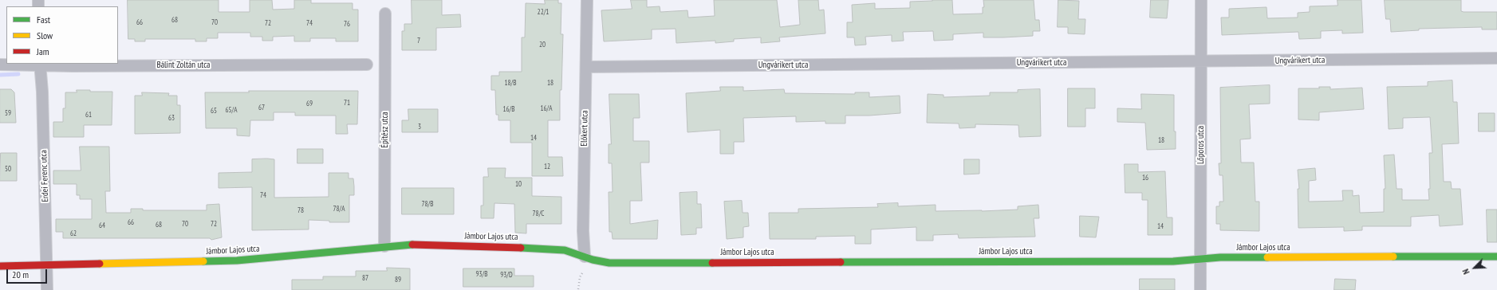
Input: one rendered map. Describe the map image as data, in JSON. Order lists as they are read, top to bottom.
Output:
{
  "streets": {
    "street": [
      "Ungvárikert utca",
      "Bálint Zoltán utca",
      "Előkert utca",
      "Építész utca",
      "Lőporos utca",
      "Erdei Ferenc utca",
      "Jámbor Lajos utca"
    ]
  },
  "crossings": [
    ["Ungvárikert utca", "Előkert utca"],
    ["Ungvárikert utca", "Lőporos utca"],
    ["Bálint Zoltán utca", "Erdei Ferenc utca"],
    ["Előkert utca", "Jámbor Lajos utca"],
    ["Építész utca", "Jámbor Lajos utca"],
    ["Lőporos utca", "Jámbor Lajos utca"],
    ["Erdei Ferenc utca", "Jámbor Lajos utca"]
  ],
  "house_numbers": [
    "22/1",
    "68",
    "66",
    "70",
    "72",
    "74",
    "76",
    "7",
    "20",
    "18/B",
    "18",
    "71",
    "69",
    "67",
    "16/A",
    "16/B",
    "65/A",
    "65",
    "59",
    "61",
    "63",
    "3",
    "14",
    "18",
    "12",
    "50",
    "16",
    "10",
    "74",
    "78/B",
    "78/A",
    "78",
    "78/C",
    "66",
    "70",
    "72",
    "68",
    "64",
    "14",
    "62",
    "93/B",
    "93/D",
    "87",
    "89"
  ],
  "legend": ["Fast", "Slow", "Jam"],
  "scale_bar": "20 m",
  "north": "bottom left"
}
